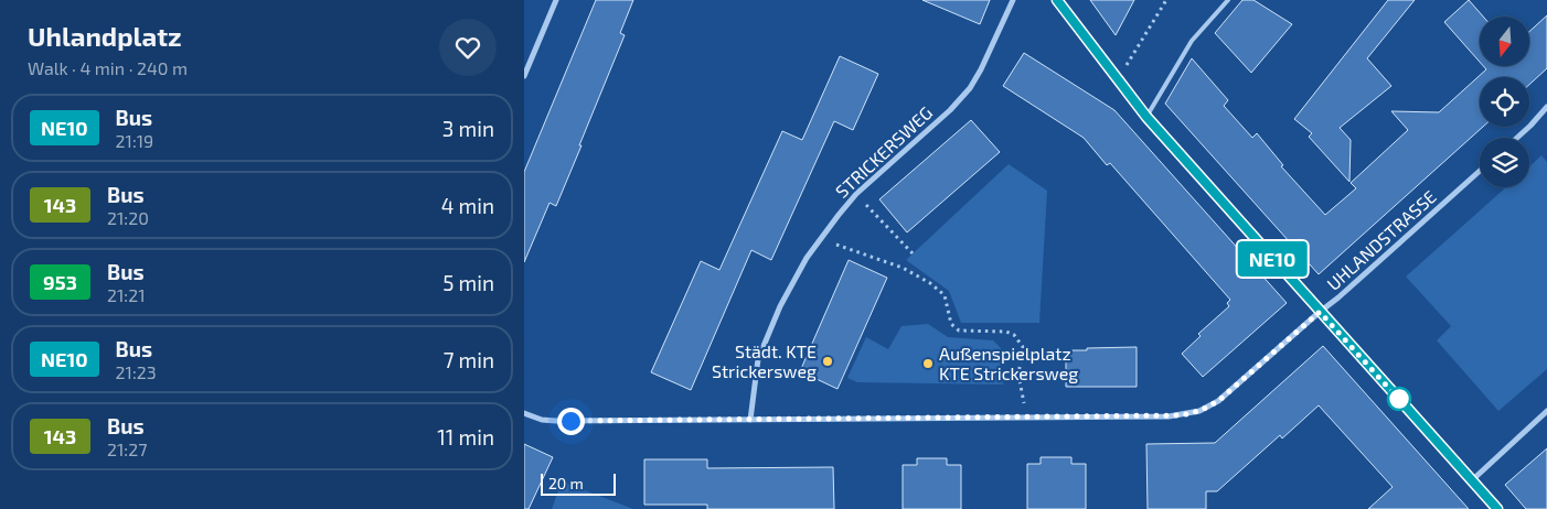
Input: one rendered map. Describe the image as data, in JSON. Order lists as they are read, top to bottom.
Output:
{
  "streets": {
    "street": ["STRICKERSWEG", "UHLANDSTRASSE"]
  },
  "crossings": [
    ["STRICKERSWEG", "UHLANDSTRASSE"]
  ],
  "places": ["Städt. KTE Strickersweg", "Außenspielplatz KTE Strickersweg"],
  "lines": ["bus line NE10"],
  "scale_bar": "20 m",
  "north": "bottom",
  "page": {
    "heading": ["Uhlandplatz", "Walk · 4 min · 240 m"],
    "on_map": "NE10",
    "list": [
      {
        "mark": "NE10",
        "name": "Bus",
        "note": "21:19",
        "value": "3 min"
      },
      {
        "mark": "143",
        "name": "Bus",
        "note": "21:20",
        "value": "4 min"
      },
      {
        "mark": "953",
        "name": "Bus",
        "note": "21:21",
        "value": "5 min"
      },
      {
        "mark": "NE10",
        "name": "Bus",
        "note": "21:23",
        "value": "7 min"
      },
      {
        "mark": "143",
        "name": "Bus",
        "note": "21:27",
        "value": "11 min"
      }
    ],
    "scale": "20 m"
  }
}
